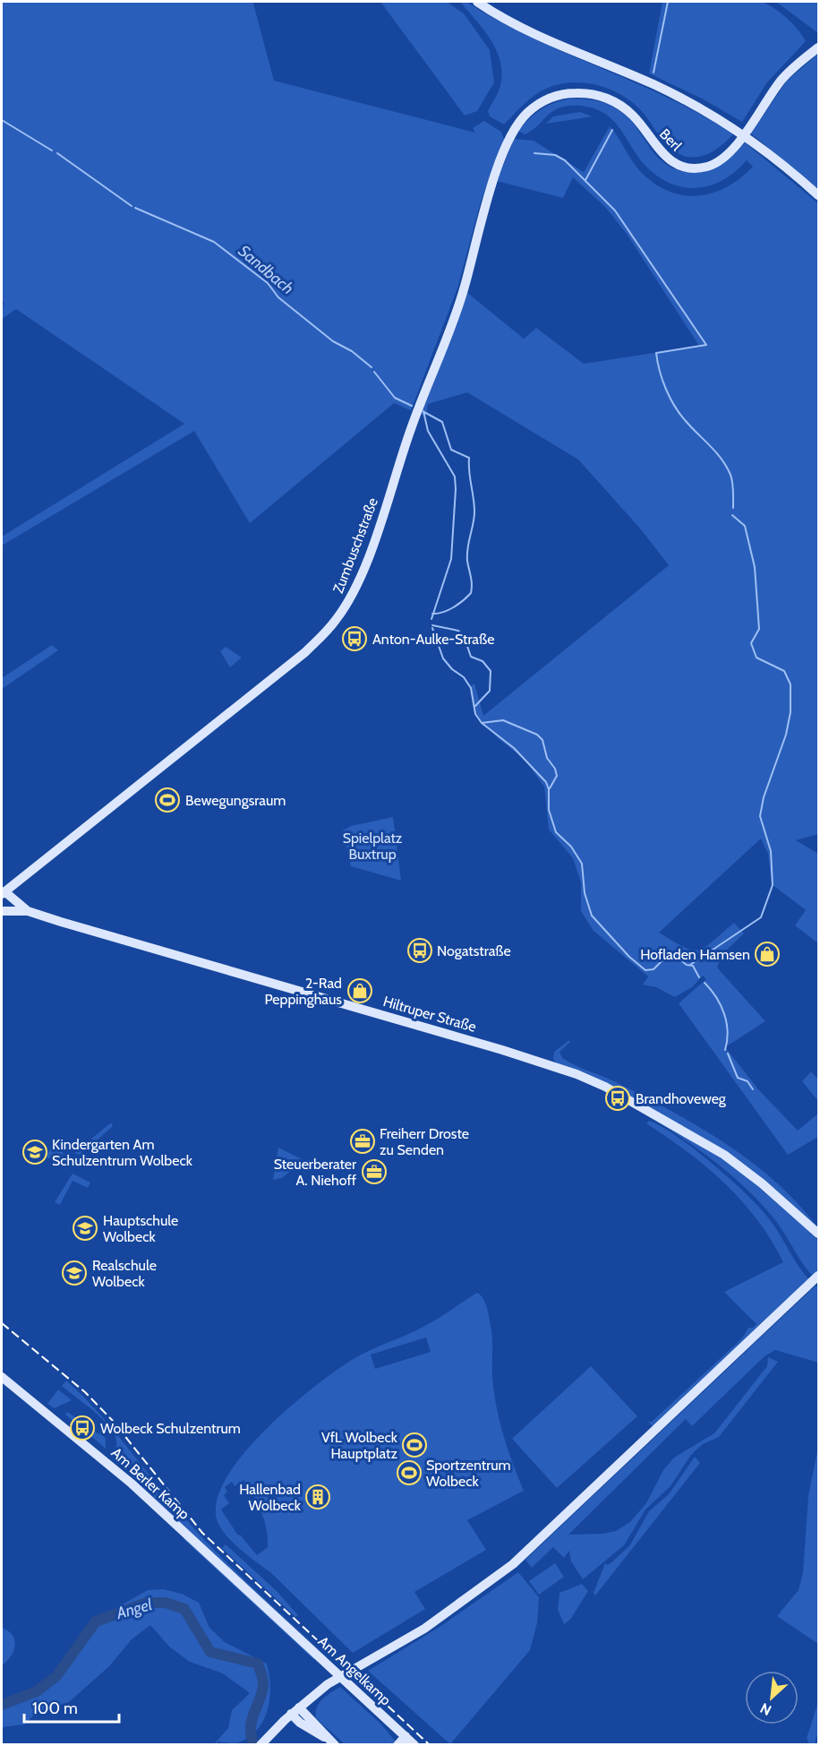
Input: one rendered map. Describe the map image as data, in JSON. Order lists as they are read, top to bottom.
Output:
{
  "streets": {
    "street": [
      "Berl",
      "Zumbuschstraße",
      "Hiltruper Straße",
      "Am Berler Kamp",
      "Am Angelkamp"
    ]
  },
  "crossings": [
    ["Berl", "Zumbuschstraße"],
    ["Zumbuschstraße", "Hiltruper Straße"],
    ["Am Berler Kamp", "Am Angelkamp"]
  ],
  "water": ["Sandbach", "Angel"],
  "parks": ["Spielplatz Buxtrup"],
  "places": {
    "bus stop": [
      "Anton-Aulke-Straße",
      "Nogatstraße",
      "Brandhoveweg",
      "Wolbeck Schulzentrum"
    ],
    "sports": ["Bewegungsraum", "VfL Wolbeck Hauptplatz", "Sportzentrum Wolbeck"],
    "shop": ["Hofladen Hamsen", "2-Rad Peppinghaus"],
    "office": ["Freiherr Droste zu Senden", "Steuerberater A. Niehoff"],
    "school or university": ["Kindergarten Am Schulzentrum Wolbeck", "Hauptschule Wolbeck", "Realschule Wolbeck"],
    "building": ["Hallenbad Wolbeck"]
  },
  "scale_bar": "100 m",
  "north": "bottom left"
}
